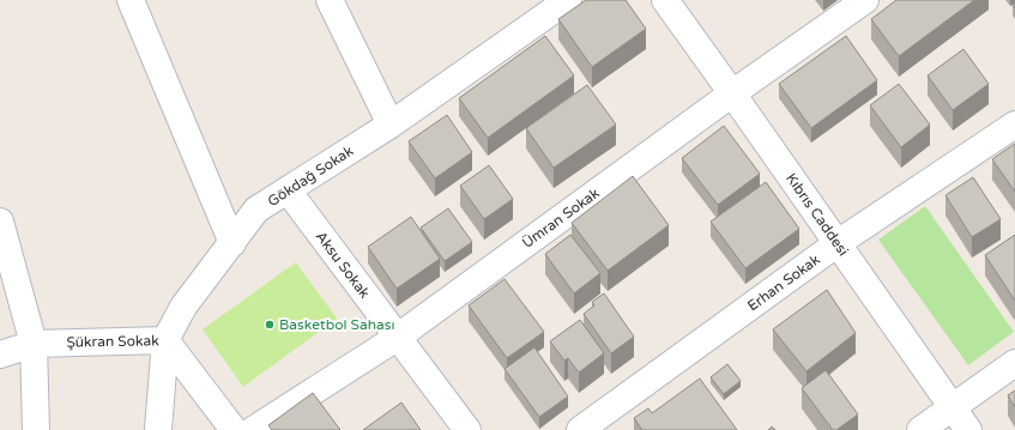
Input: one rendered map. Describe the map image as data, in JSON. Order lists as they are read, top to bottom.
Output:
{
  "streets": {
    "street": [
      "Gökdağ Sokak",
      "Kıbrıs Caddesi",
      "Ümran Sokak",
      "Aksu Sokak",
      "Erhan Sokak",
      "Şükran Sokak"
    ]
  },
  "crossings": [
    ["Gökdağ Sokak", "Aksu Sokak"],
    ["Gökdağ Sokak", "Şükran Sokak"],
    ["Kıbrıs Caddesi", "Ümran Sokak"],
    ["Kıbrıs Caddesi", "Erhan Sokak"],
    ["Ümran Sokak", "Aksu Sokak"]
  ],
  "places": ["Basketbol Sahası"]
}
